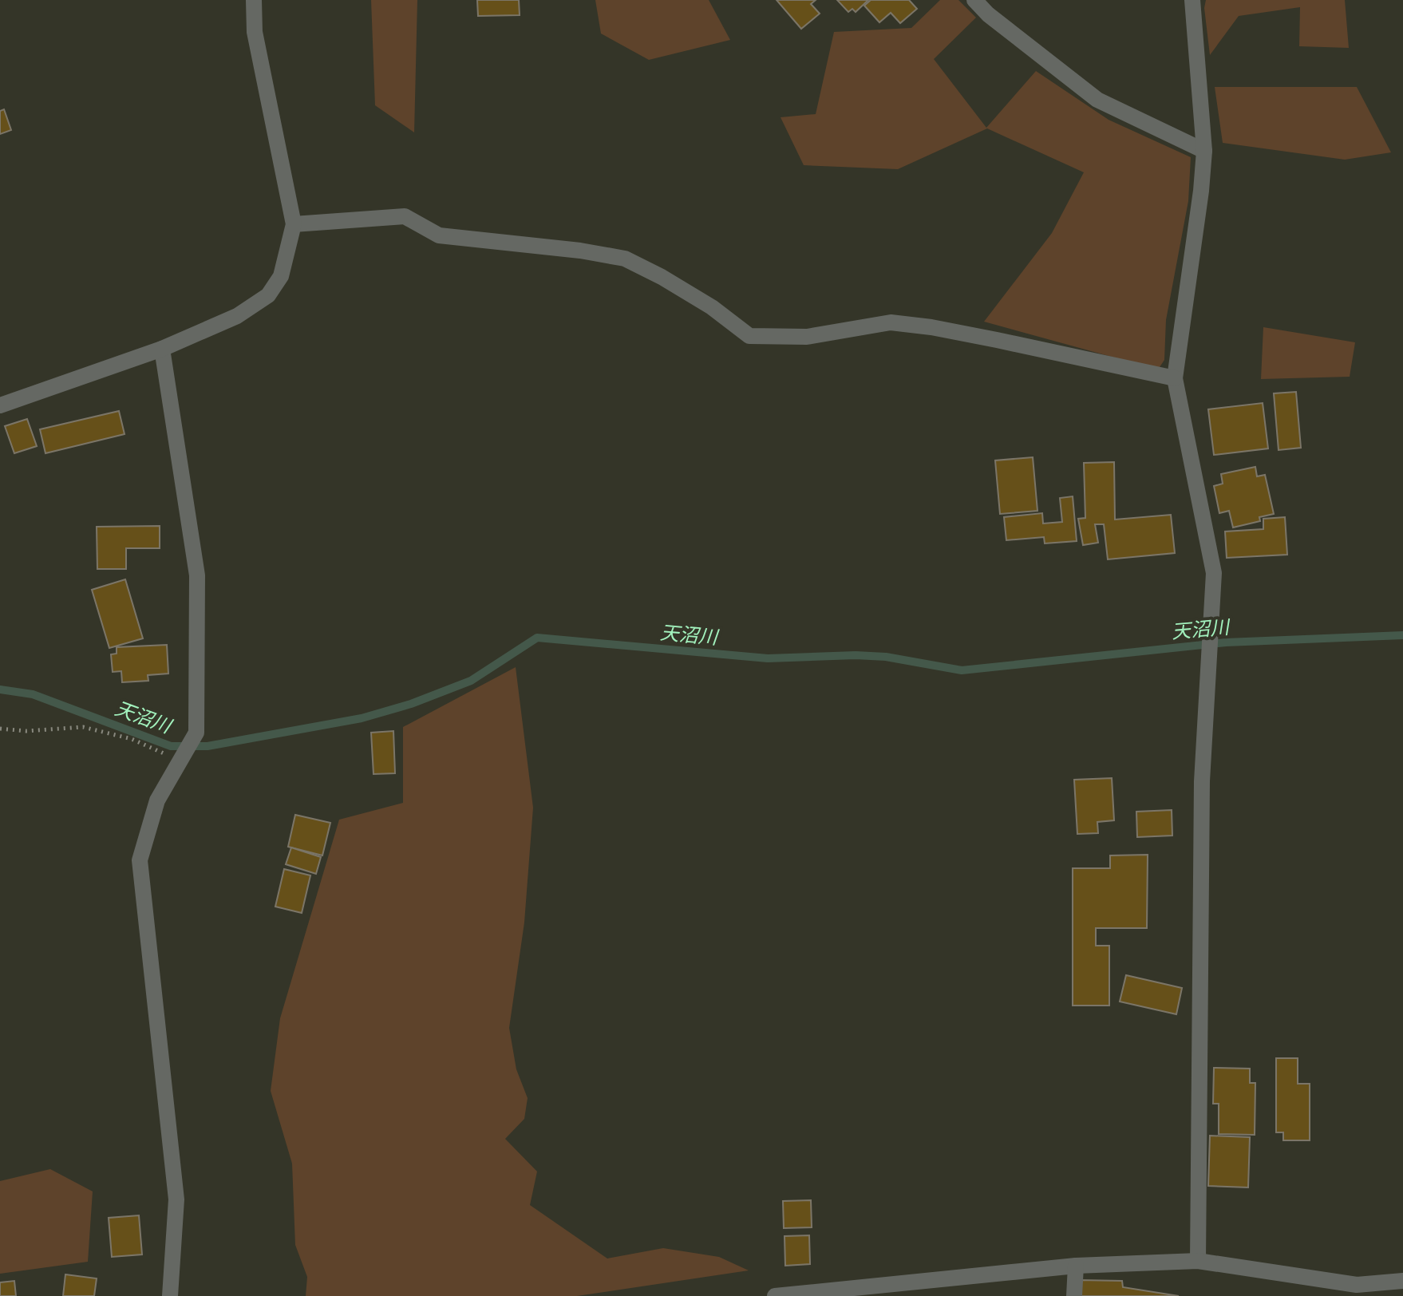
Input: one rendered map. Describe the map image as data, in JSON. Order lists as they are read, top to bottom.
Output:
{
  "water": ["天沼川"]
}
